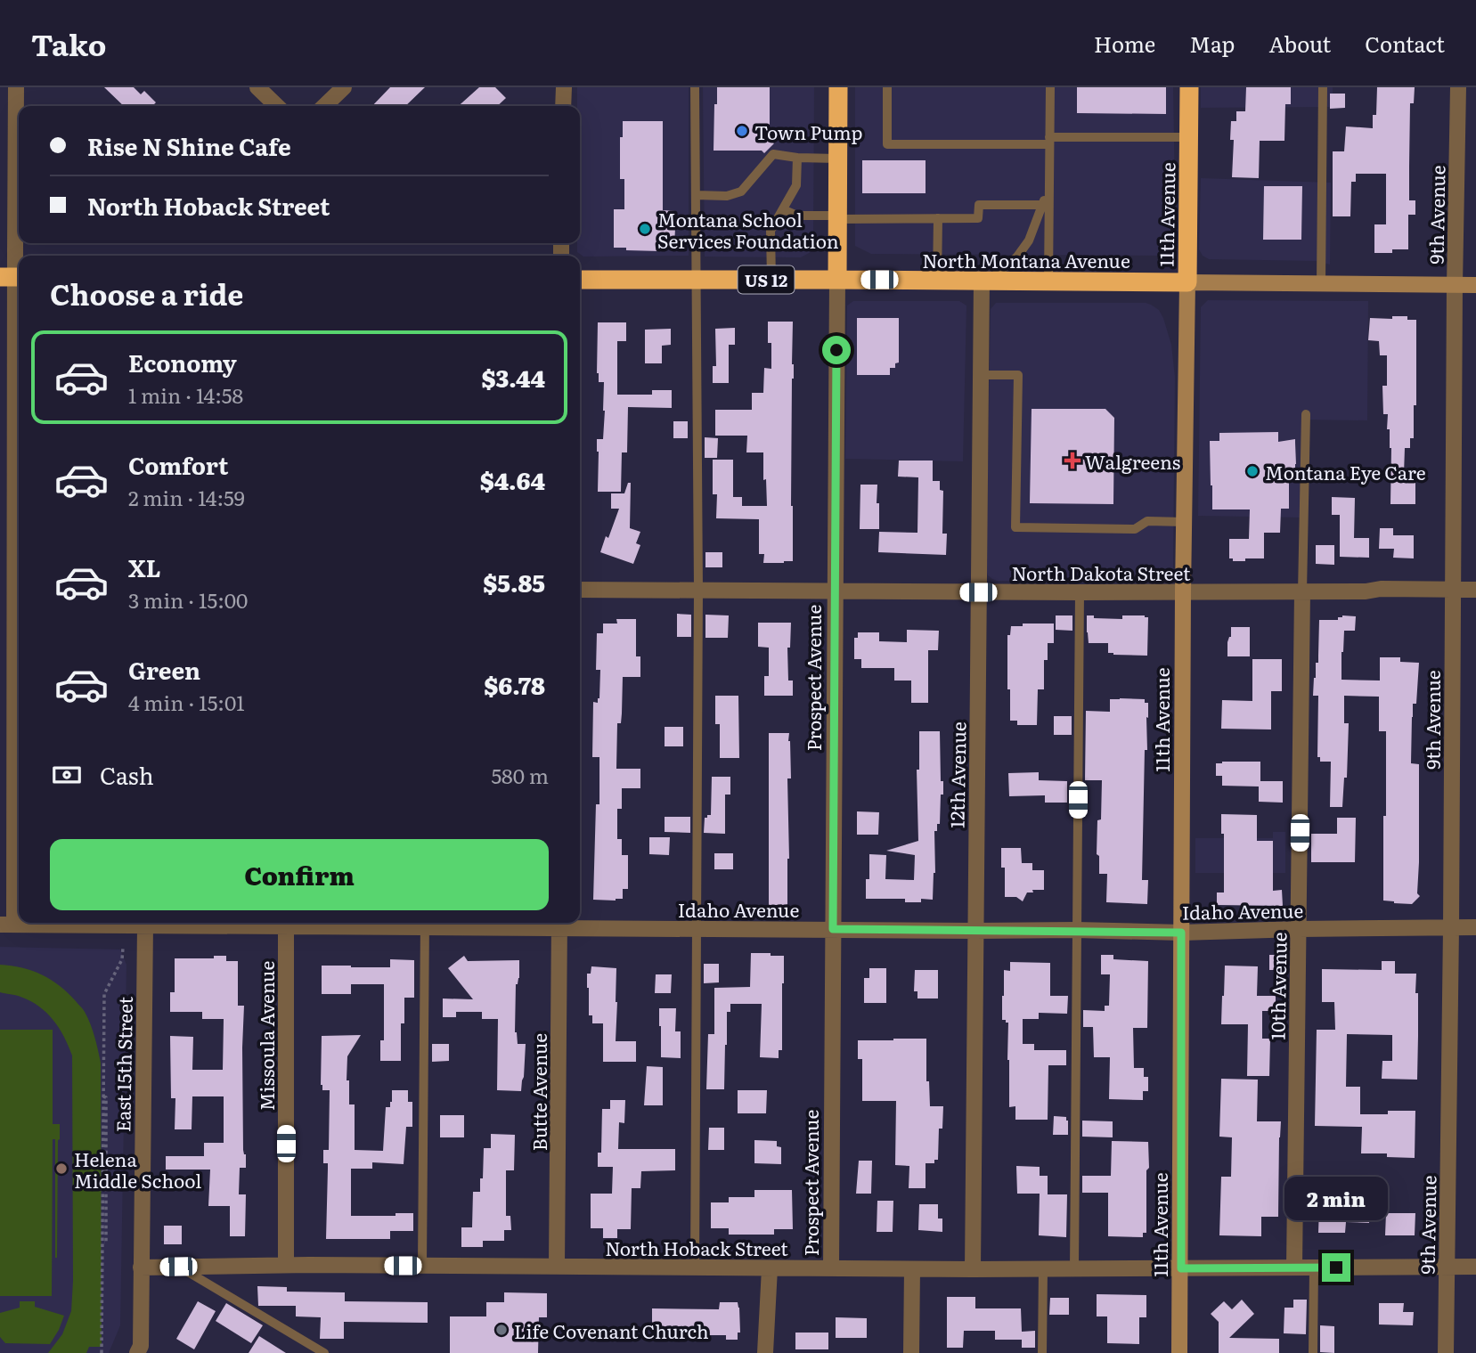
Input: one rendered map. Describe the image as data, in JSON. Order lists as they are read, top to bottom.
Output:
{
  "streets": {
    "highway": [
      "11th Avenue",
      "North Montana Avenue",
      "US 12",
      "Prospect Avenue"
    ],
    "street": [
      "9th Avenue",
      "North Dakota Street",
      "12th Avenue",
      "Idaho Avenue",
      "10th Avenue",
      "Missoula Avenue",
      "East 15th Street",
      "Butte Avenue",
      "North Hoback Street"
    ]
  },
  "crossings": [
    ["11th Avenue", "North Montana Avenue"],
    ["11th Avenue", "North Dakota Street"],
    ["11th Avenue", "Idaho Avenue"],
    ["11th Avenue", "North Hoback Street"],
    ["9th Avenue", "North Montana Avenue"],
    ["9th Avenue", "North Dakota Street"],
    ["9th Avenue", "Idaho Avenue"],
    ["9th Avenue", "North Hoback Street"],
    ["North Montana Avenue", "Prospect Avenue"],
    ["North Montana Avenue", "12th Avenue"],
    ["North Dakota Street", "Prospect Avenue"],
    ["North Dakota Street", "12th Avenue"],
    ["North Dakota Street", "10th Avenue"],
    ["Prospect Avenue", "Idaho Avenue"],
    ["Prospect Avenue", "North Hoback Street"],
    ["12th Avenue", "Idaho Avenue"],
    ["12th Avenue", "North Hoback Street"],
    ["Idaho Avenue", "10th Avenue"],
    ["Idaho Avenue", "Butte Avenue"],
    ["10th Avenue", "North Hoback Street"],
    ["Missoula Avenue", "North Hoback Street"],
    ["East 15th Street", "North Hoback Street"],
    ["Butte Avenue", "North Hoback Street"]
  ],
  "places": {
    "other": [
      "Town Pump",
      "Montana School Services Foundation",
      "Montana Eye Care",
      "Helena Middle School",
      "Life Covenant Church"
    ],
    "health": ["Walgreens"]
  },
  "page": {
    "header": "Tako",
    "nav": [
      "Home",
      "Map",
      "About",
      "Contact"
    ],
    "banner": ["Rise N Shine Cafe", "North Hoback Street"],
    "heading": "Choose a ride",
    "list": [
      {
        "name": "Economy",
        "note": "1 min · 14:58",
        "value": "$3.44"
      },
      {
        "name": "Comfort",
        "note": "2 min · 14:59",
        "value": "$4.64"
      },
      {
        "name": "XL",
        "note": "3 min · 15:00",
        "value": "$5.85"
      },
      {
        "name": "Green",
        "note": "4 min · 15:01",
        "value": "$6.78"
      }
    ],
    "pay": ["Cash", "580 m"],
    "buttons": "Confirm",
    "bubble": "2 min"
  }
}
